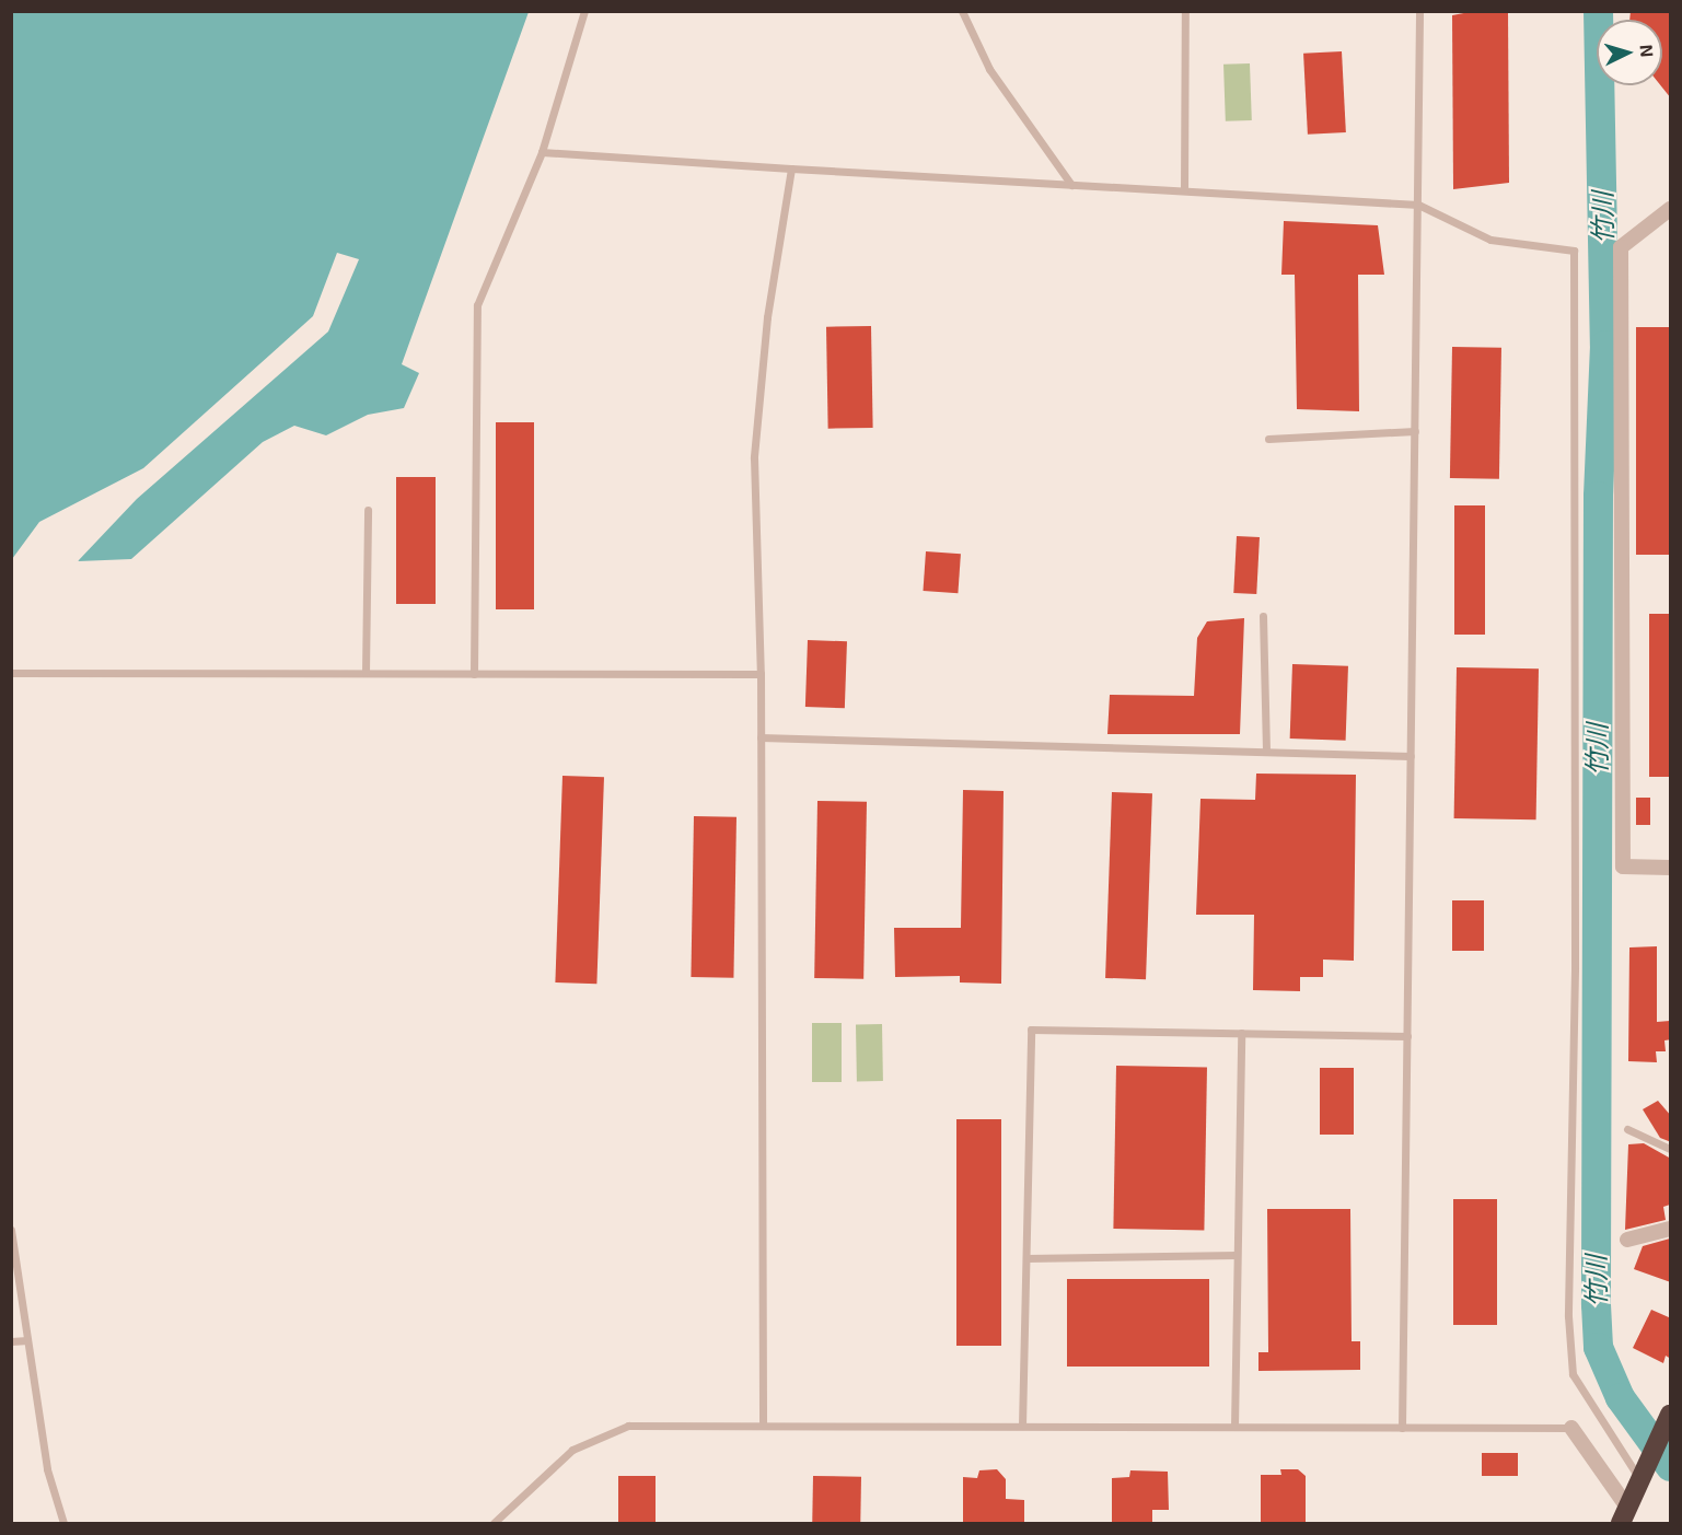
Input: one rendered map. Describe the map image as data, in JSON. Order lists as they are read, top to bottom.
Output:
{
  "water": ["竹川"],
  "north": "right"
}
